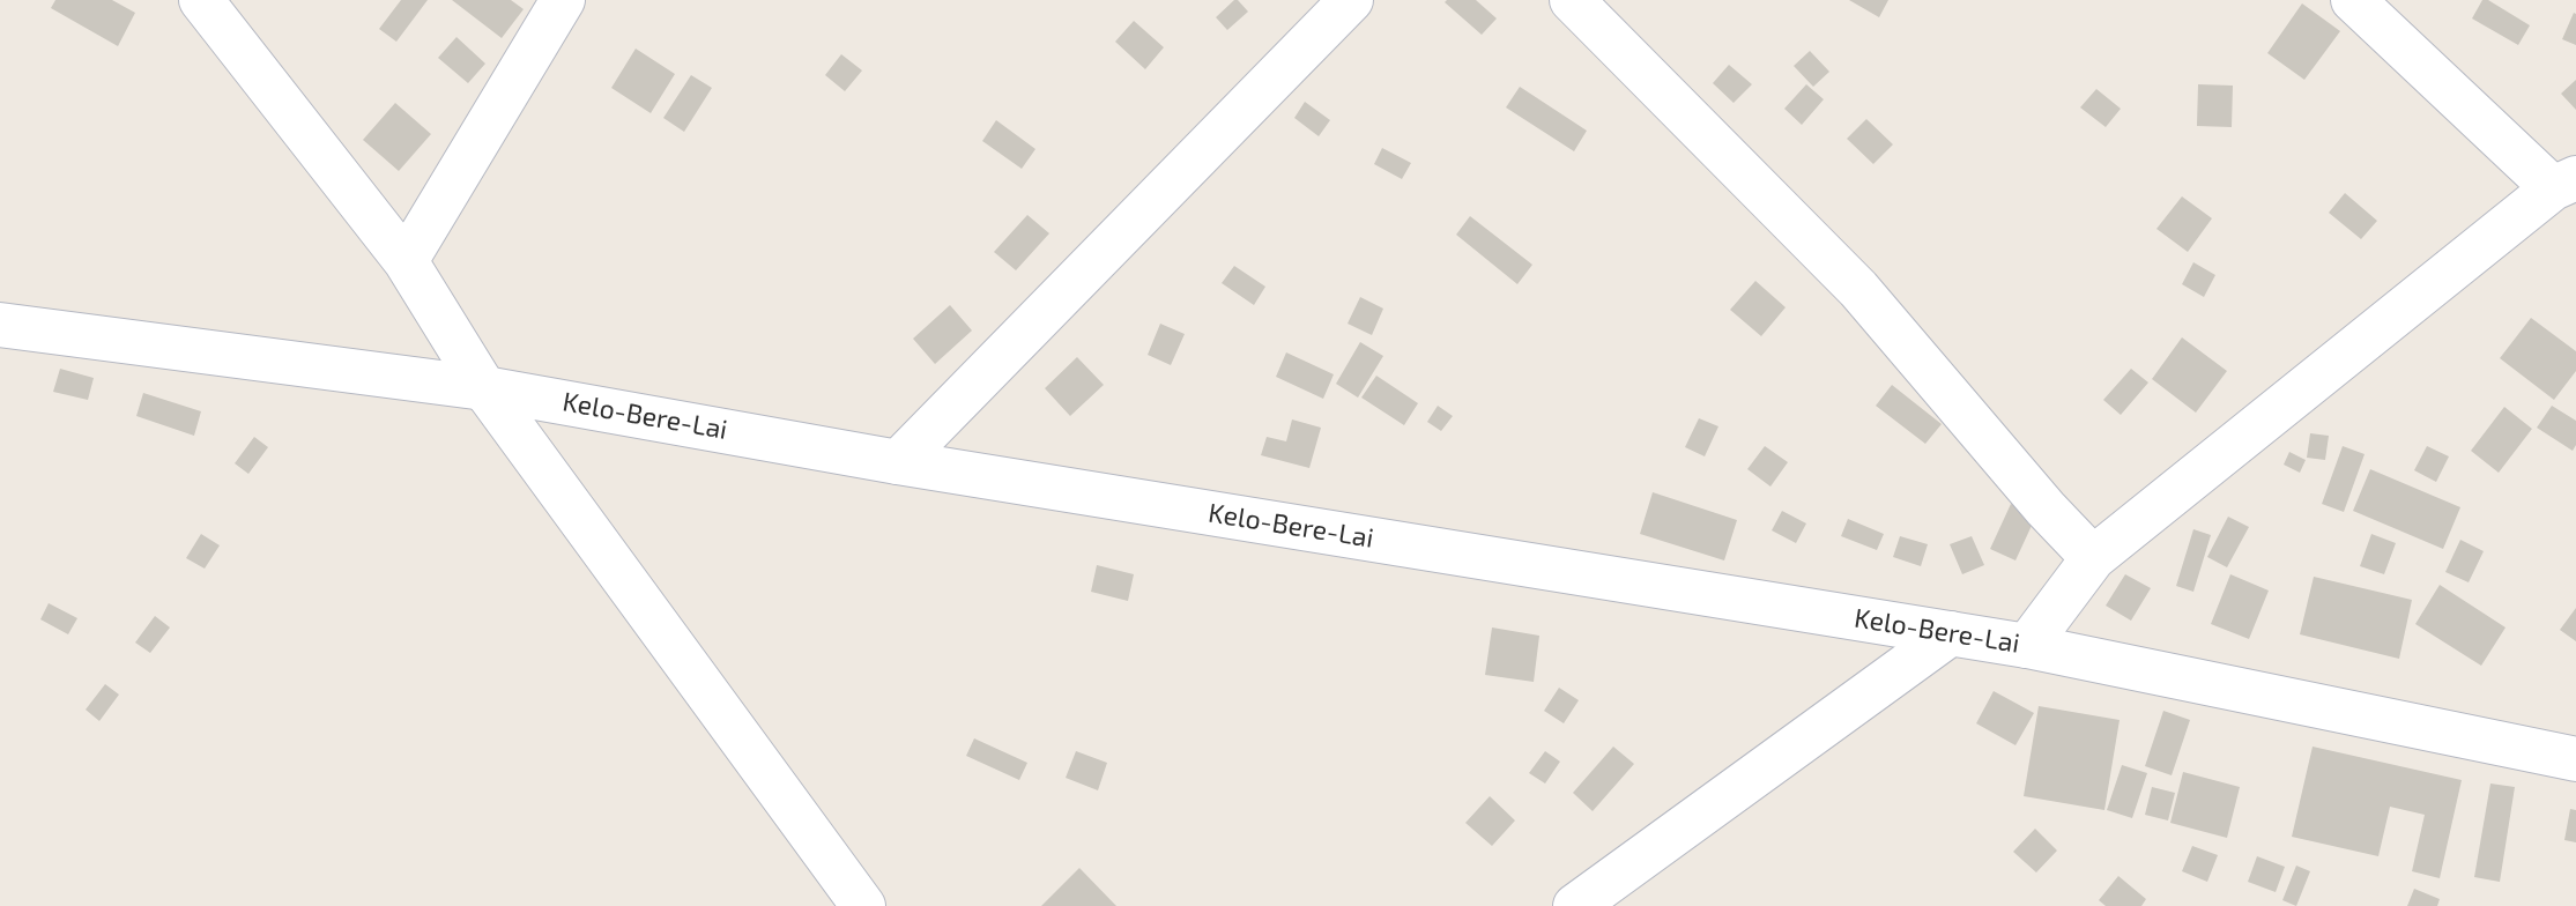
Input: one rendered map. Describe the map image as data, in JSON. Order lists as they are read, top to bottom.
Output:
{
  "streets": {
    "street": ["Kelo-Bere-Lai"]
  }
}
